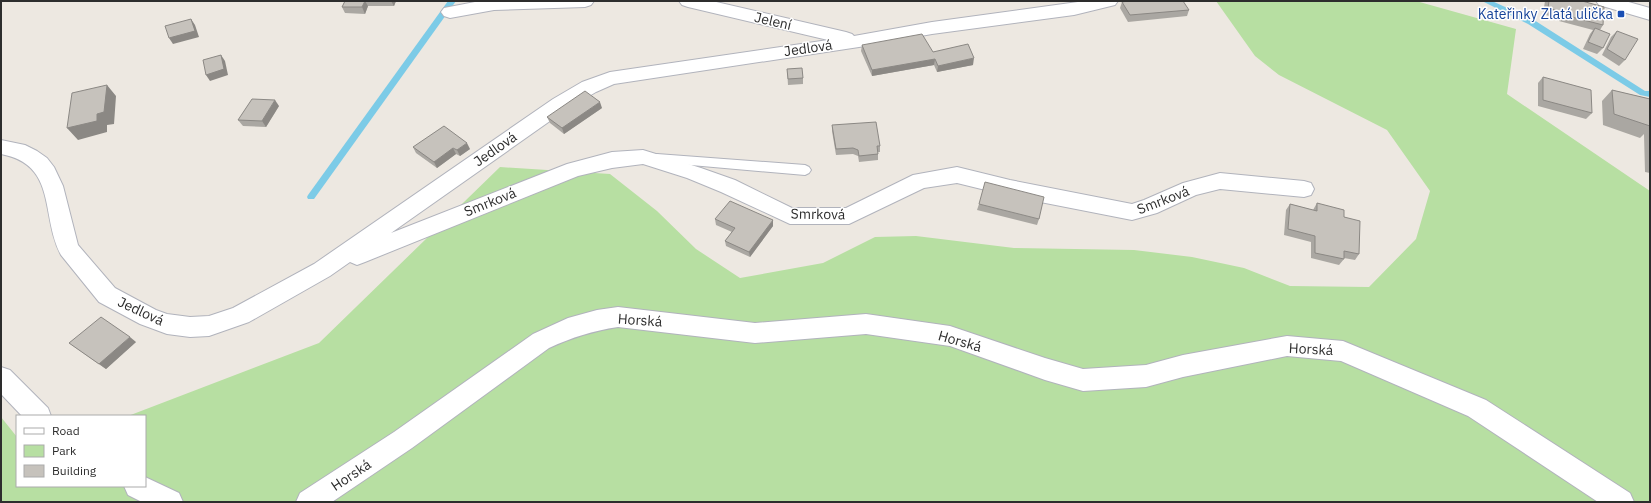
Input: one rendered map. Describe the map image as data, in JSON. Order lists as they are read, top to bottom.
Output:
{
  "streets": {
    "street": [
      "Jelení",
      "Jedlová",
      "Smrková",
      "Horská"
    ]
  },
  "crossings": [
    ["Jelení", "Jedlová"],
    ["Jedlová", "Smrková"]
  ],
  "places": {
    "transit": ["Kateřinky Zlatá ulička"]
  },
  "legend": ["Road", "Park", "Building"]
}
